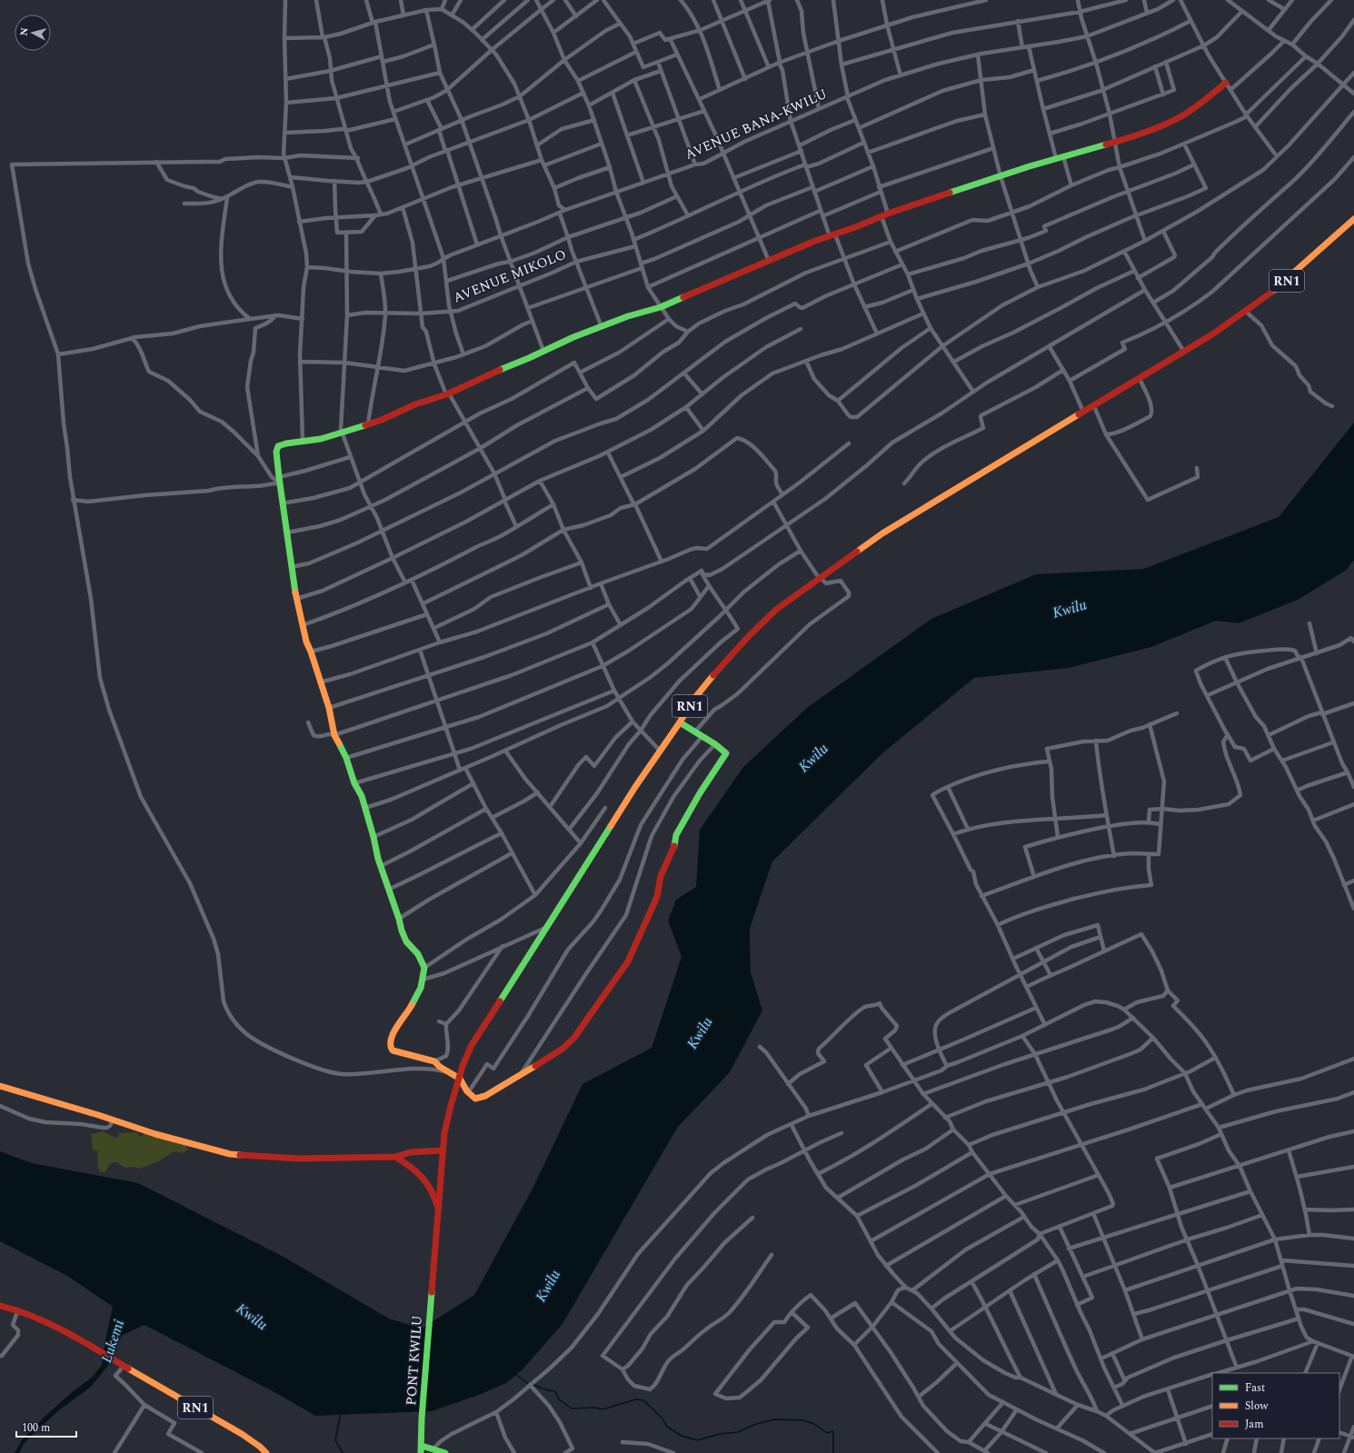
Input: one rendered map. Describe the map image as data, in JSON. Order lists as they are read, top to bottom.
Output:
{
  "streets": {
    "main road": ["RN1", "PONT KWILU"],
    "street": ["AVENUE BANA-KWILU", "AVENUE MIKOLO"]
  },
  "crossings": [
    ["RN1", "PONT KWILU"]
  ],
  "water": ["Kwilu", "Lukemi"],
  "legend": ["Fast", "Slow", "Jam"],
  "scale_bar": "100 m",
  "north": "left"
}
